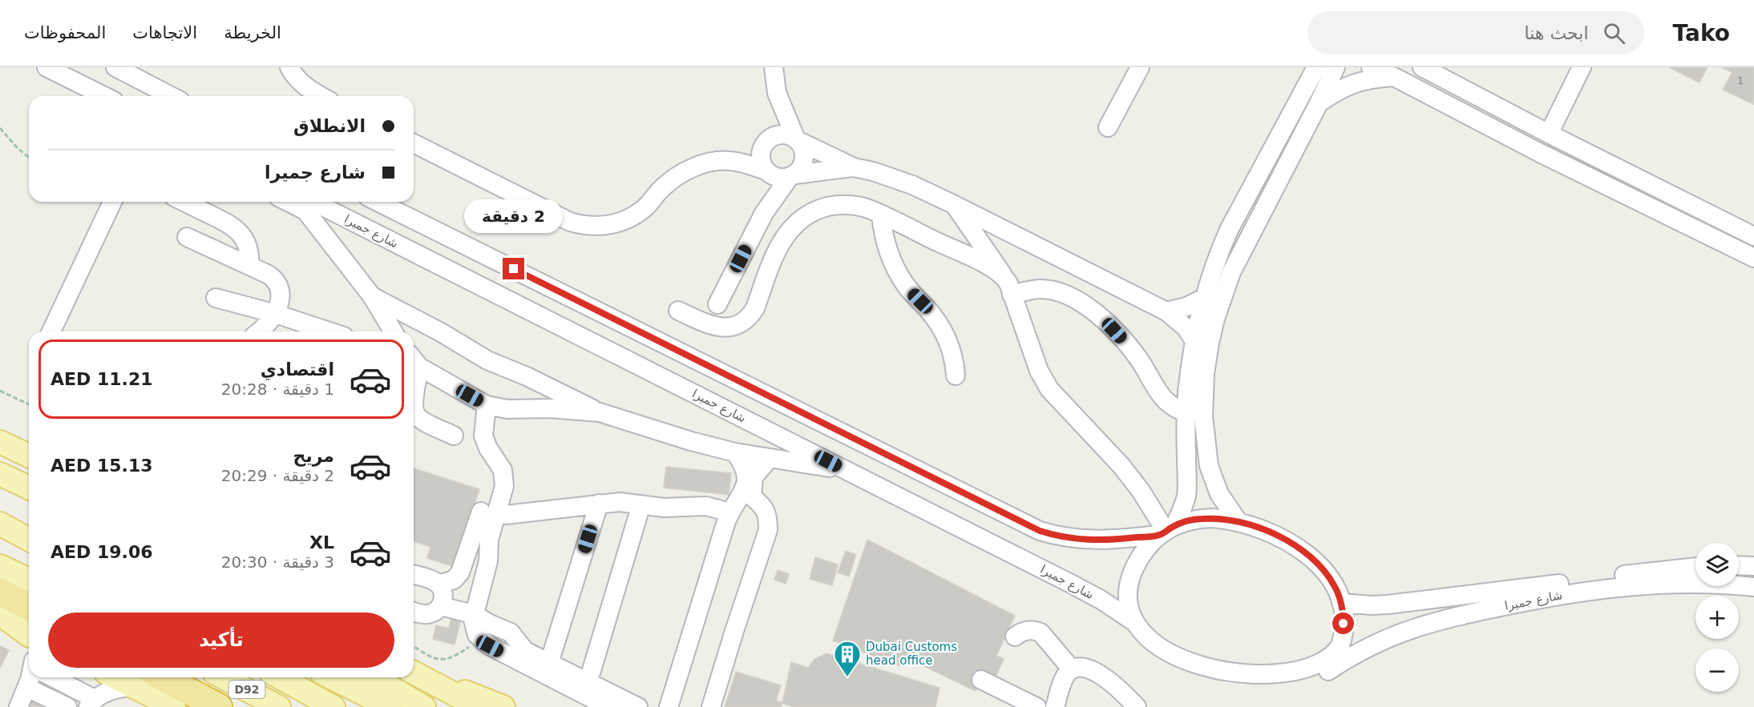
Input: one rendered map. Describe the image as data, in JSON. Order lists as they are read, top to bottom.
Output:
{
  "streets": {
    "main road": ["D92"],
    "street": ["شارع جميرا"]
  },
  "places": {
    "building": ["Dubai Customs head office"]
  },
  "house_numbers": ["1"],
  "page": {
    "header": "Tako",
    "search": "ابحث هنا",
    "nav": ["الخريطة", "الاتجاهات", "المحفوظات"],
    "banner": ["الانطلاق", "شارع جميرا"],
    "bubble": "2 دقيقة",
    "list": [
      {
        "name": "اقتصادي",
        "note": "1 دقيقة · 20:28",
        "value": "AED 11.21"
      },
      {
        "name": "مريح",
        "note": "2 دقيقة · 20:29",
        "value": "AED 15.13"
      },
      {
        "name": "XL",
        "note": "3 دقيقة · 20:30",
        "value": "AED 19.06"
      }
    ],
    "map_buttons": ["+", "−"],
    "buttons": "تأكيد"
  }
}
